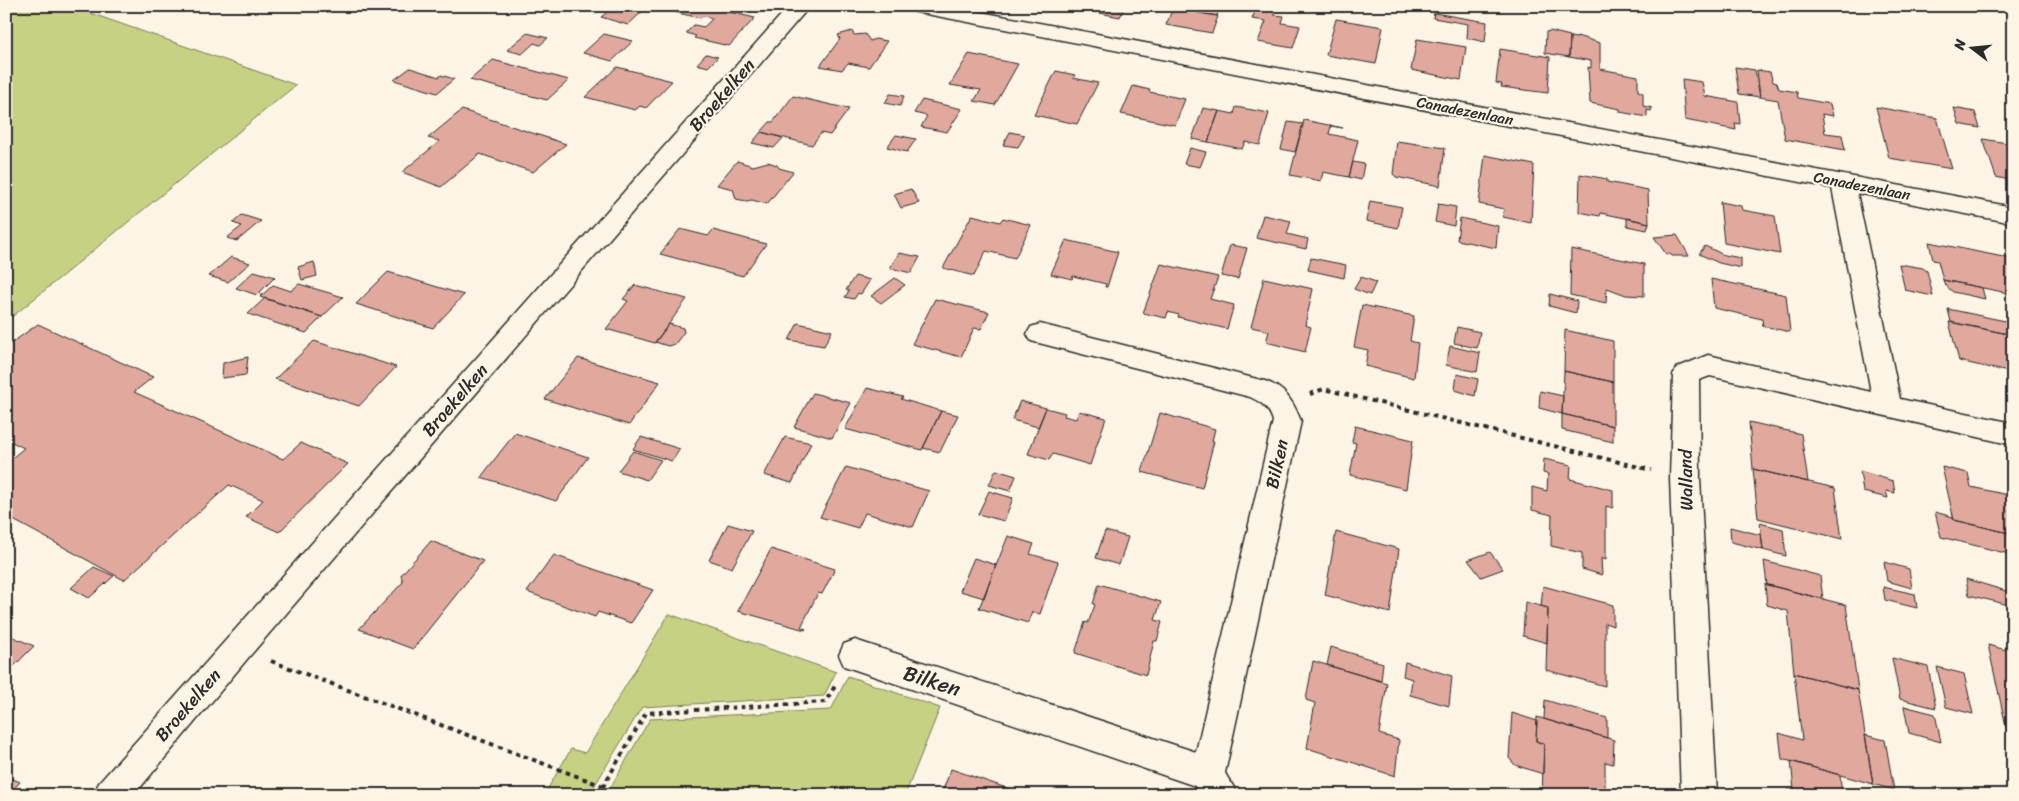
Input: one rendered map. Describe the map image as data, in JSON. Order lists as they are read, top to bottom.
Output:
{
  "streets": {
    "street": [
      "Broekelken",
      "Canadezenlaan",
      "Bilken",
      "Walland"
    ]
  },
  "north": "left"
}
